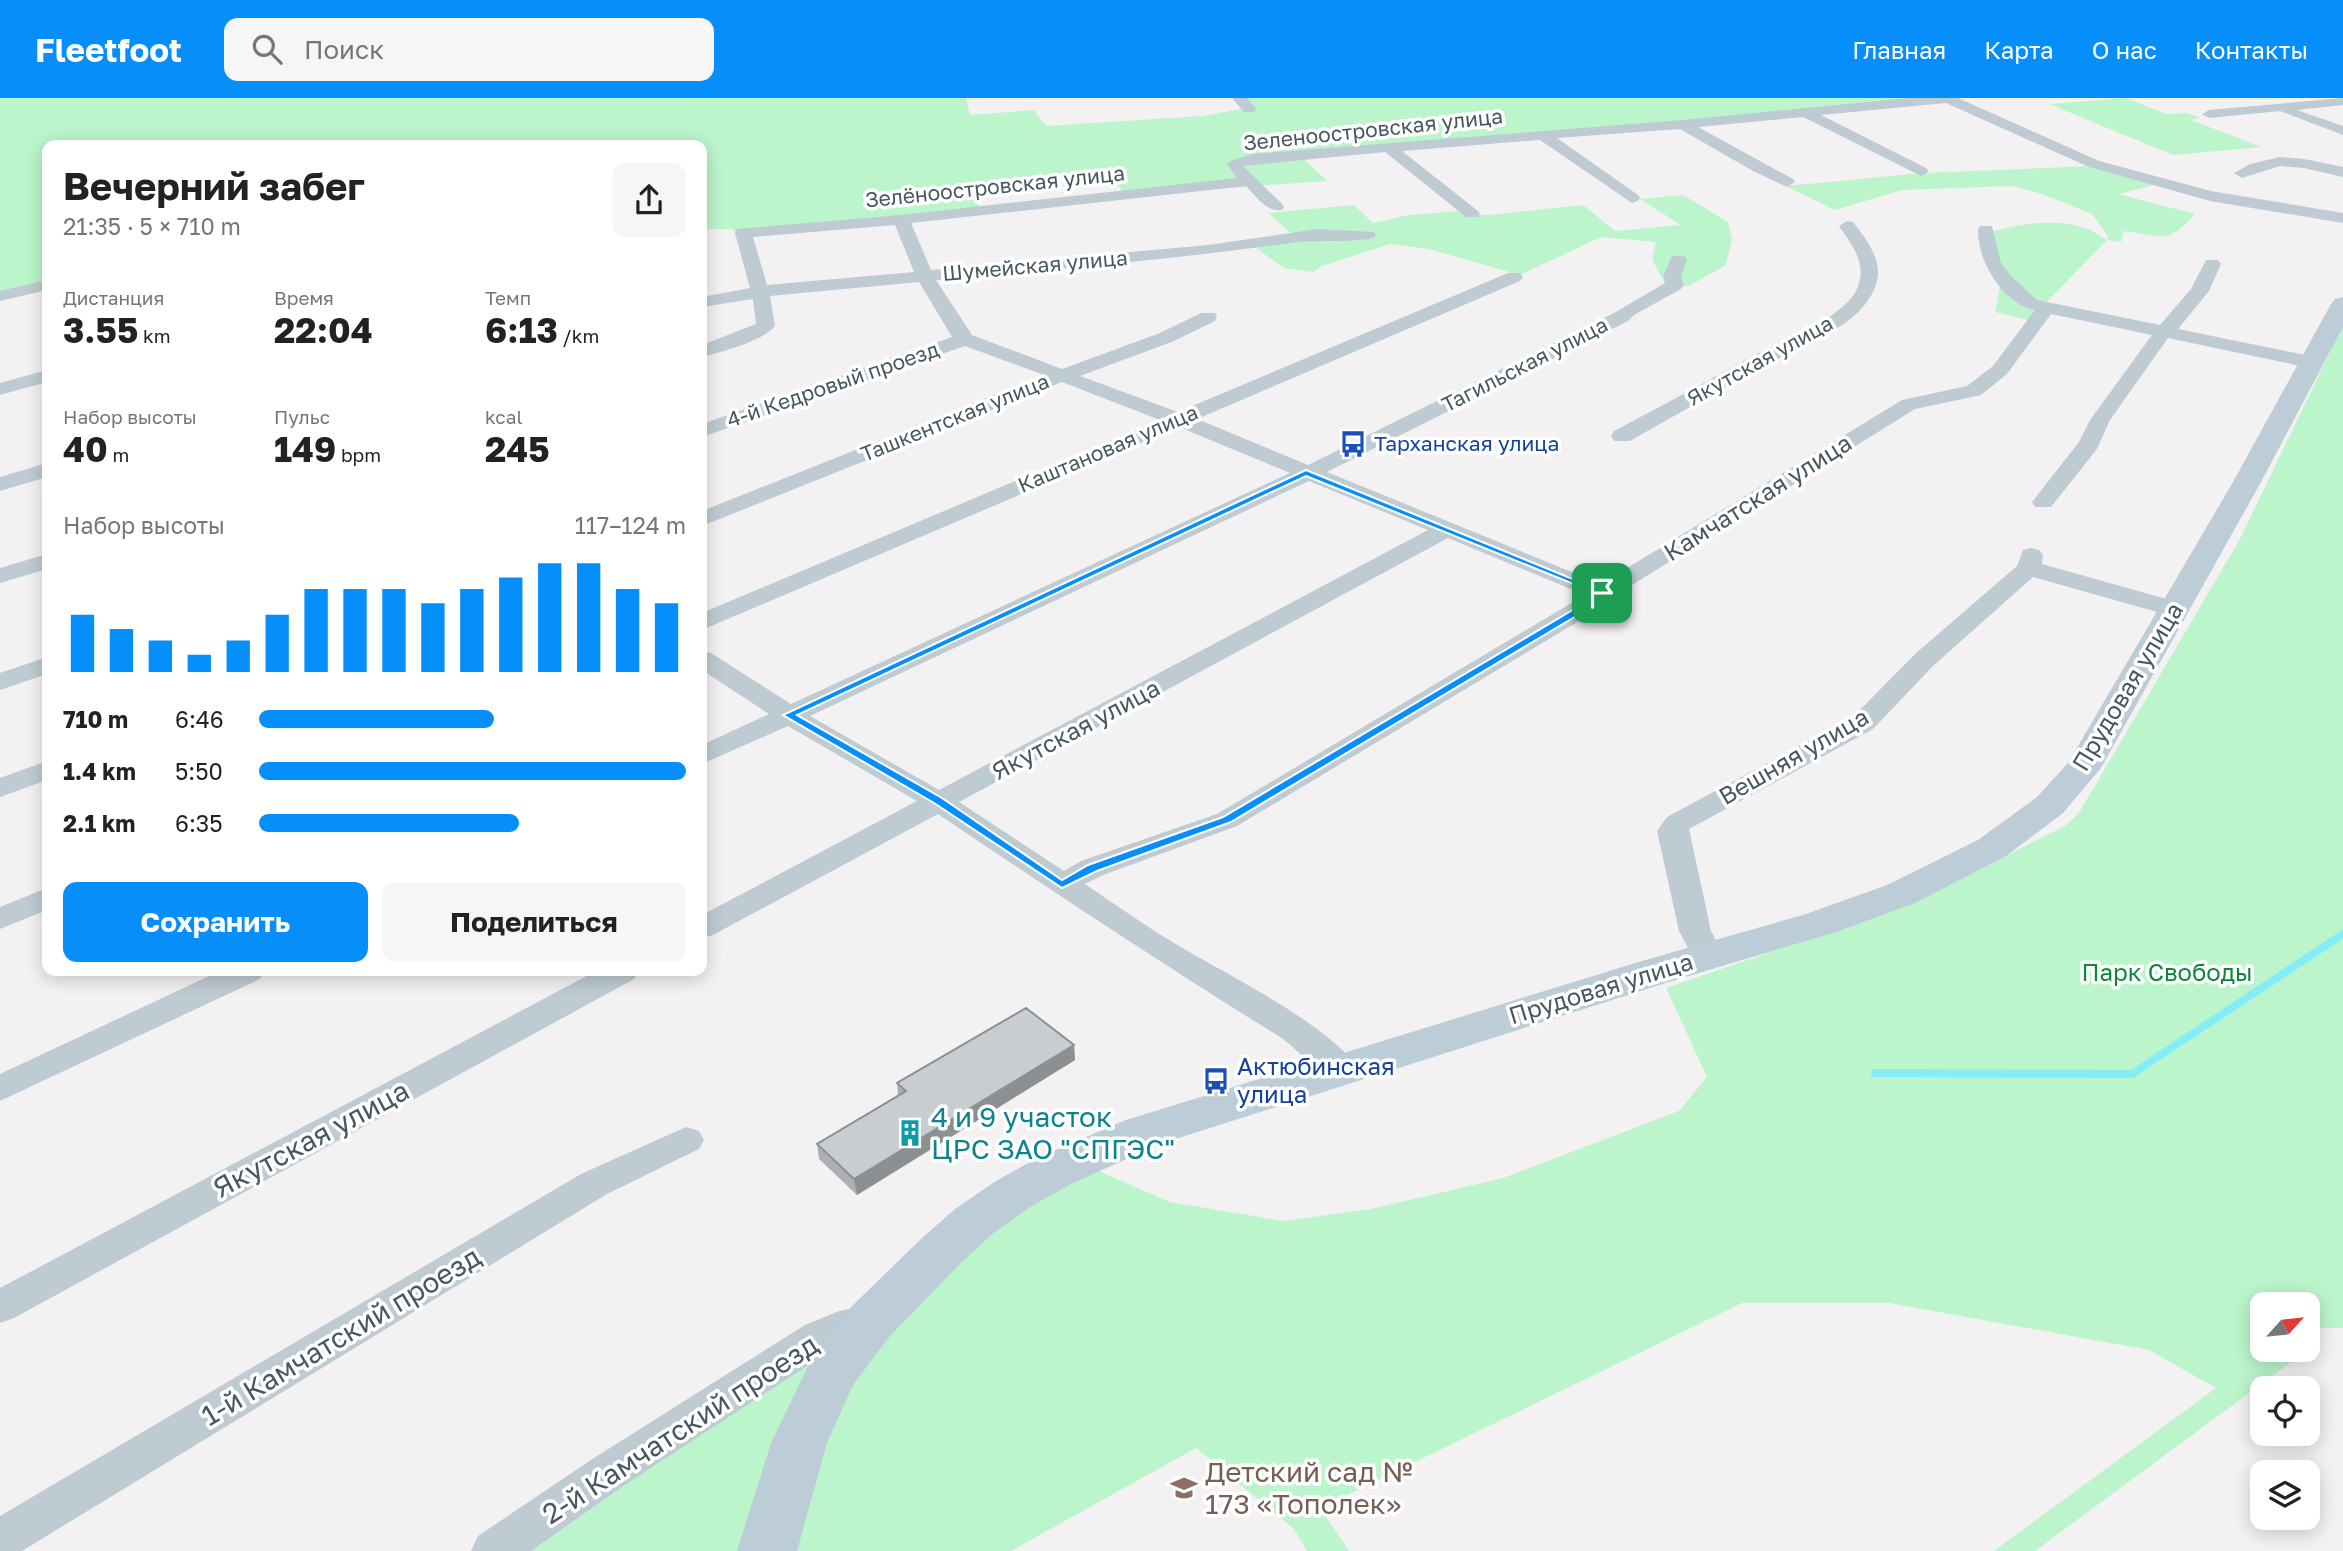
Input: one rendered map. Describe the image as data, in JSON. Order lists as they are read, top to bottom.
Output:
{
  "streets": {
    "main road": ["Прудовая улица"],
    "street": [
      "Зеленоостровская улица",
      "Зелёноостровская улица",
      "Шумейская улица",
      "Якутская улица",
      "Тагильская улица",
      "4-й Кедровый проезд",
      "Ташкентская улица",
      "Каштановая улица",
      "Камчатская улица",
      "Вешняя улица",
      "1-й Камчатский проезд",
      "2-й Камчатский проезд"
    ]
  },
  "crossings": [
    ["Зеленоостровская улица", "Зелёноостровская улица"],
    ["Зелёноостровская улица", "Шумейская улица"],
    ["Прудовая улица", "Вешняя улица"],
    ["Прудовая улица", "2-й Камчатский проезд"]
  ],
  "parks": ["Парк Свободы"],
  "places": {
    "bus stop": ["Тарханская улица", "Актюбинская улица"],
    "building": ["4 и 9 участок ЦРС ЗАО \"СПГЭС\""],
    "school or university": ["Детский сад № 173 «Тополек»"]
  },
  "north": "top right",
  "page": {
    "header": "Fleetfoot",
    "search": "Поиск",
    "nav": [
      "Главная",
      "Карта",
      "О нас",
      "Контакты"
    ],
    "heading": ["Вечерний забег", "21:35 · 5 × 710 m"],
    "stats": [
      ["Дистанция", "3.55 km"],
      ["Время", "22:04"],
      ["Темп", "6:13 /km"],
      ["Набор высоты", "40 m"],
      ["Пульс", "149 bpm"],
      ["kcal", "245"]
    ],
    "chart": ["Набор высоты", "117–124 m"],
    "list": [
      {
        "name": "710 m",
        "note": "6:46"
      },
      {
        "name": "1.4 km",
        "note": "5:50"
      },
      {
        "name": "2.1 km",
        "note": "6:35"
      }
    ],
    "buttons": ["Сохранить", "Поделиться"]
  }
}
